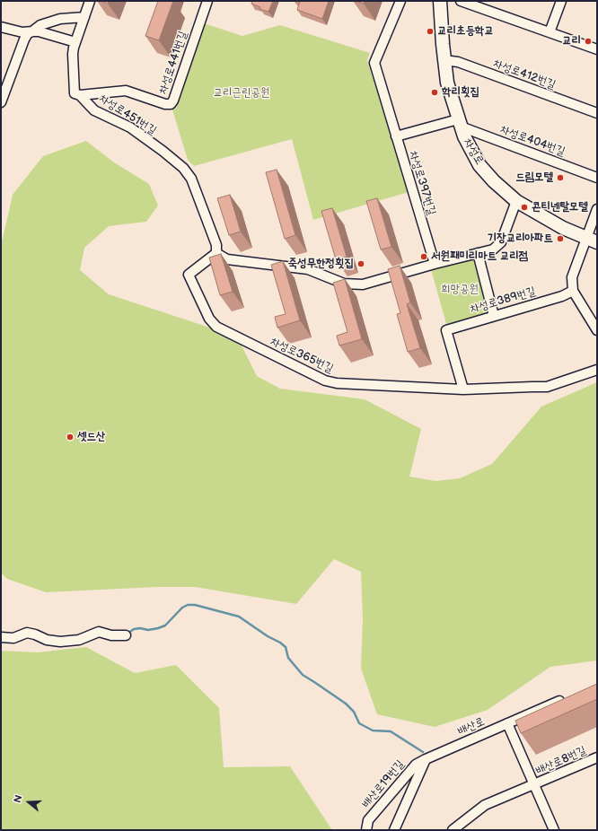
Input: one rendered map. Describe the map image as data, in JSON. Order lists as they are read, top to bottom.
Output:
{
  "streets": {
    "main road": ["차성로"],
    "street": [
      "차성로441번길",
      "차성로412번길",
      "차성로451번길",
      "차성로404번길",
      "차성로397번길",
      "차성로389번길",
      "차성로365번길",
      "배산로",
      "배산로8번길",
      "배산로19번길"
    ]
  },
  "crossings": [
    ["차성로441번길", "차성로451번길"],
    ["차성로412번길", "차성로"],
    ["차성로451번길", "차성로365번길"],
    ["차성로404번길", "차성로"],
    ["차성로389번길", "차성로365번길"],
    ["배산로", "배산로19번길"]
  ],
  "parks": ["교리근린공원", "희망공원"],
  "places": [
    "교리초등학교",
    "교리",
    "학리횟집",
    "드림모텔",
    "콘티넨탈모텔",
    "기장교리아파트",
    "서원패미리마트 교리점",
    "죽성무한정횟집",
    "셋드산"
  ],
  "north": "left"
}
